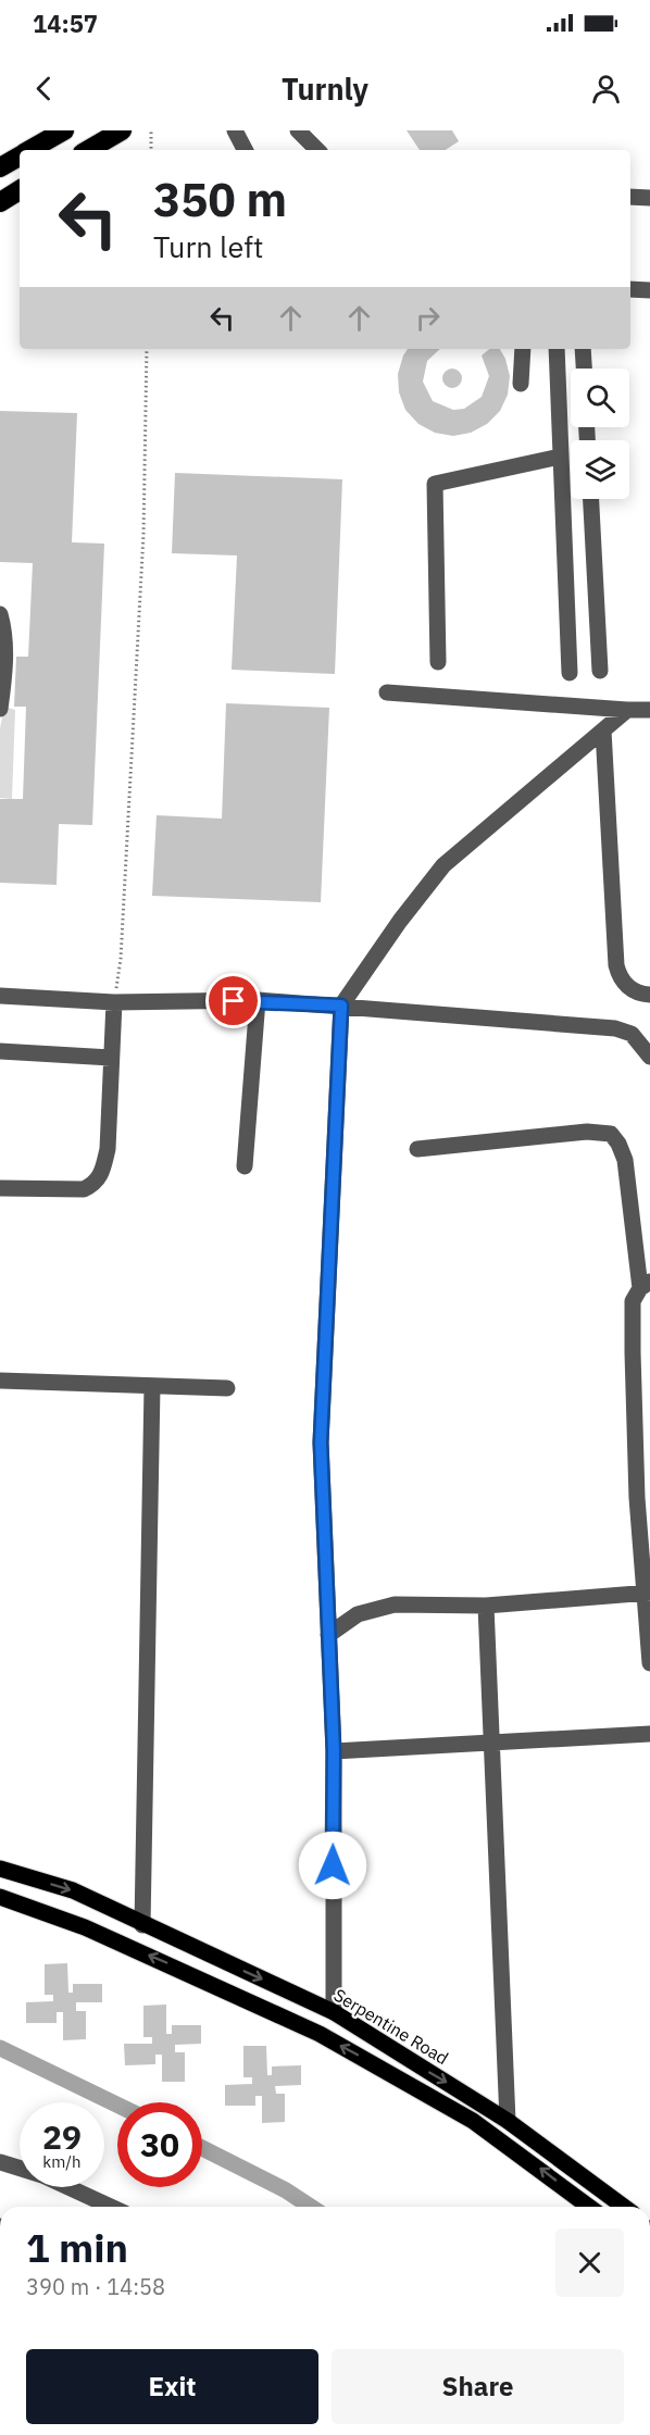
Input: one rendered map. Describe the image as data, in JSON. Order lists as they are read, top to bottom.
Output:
{
  "streets": {
    "main road": ["Serpentine Road"]
  },
  "page": {
    "status": "14:57",
    "header": "Turnly",
    "turn": ["350 m", "Turn left"],
    "speed": "29 km/h",
    "limit": "30",
    "heading": ["1 min", "390 m · 14:58"],
    "buttons": ["Exit", "Share"]
  }
}
